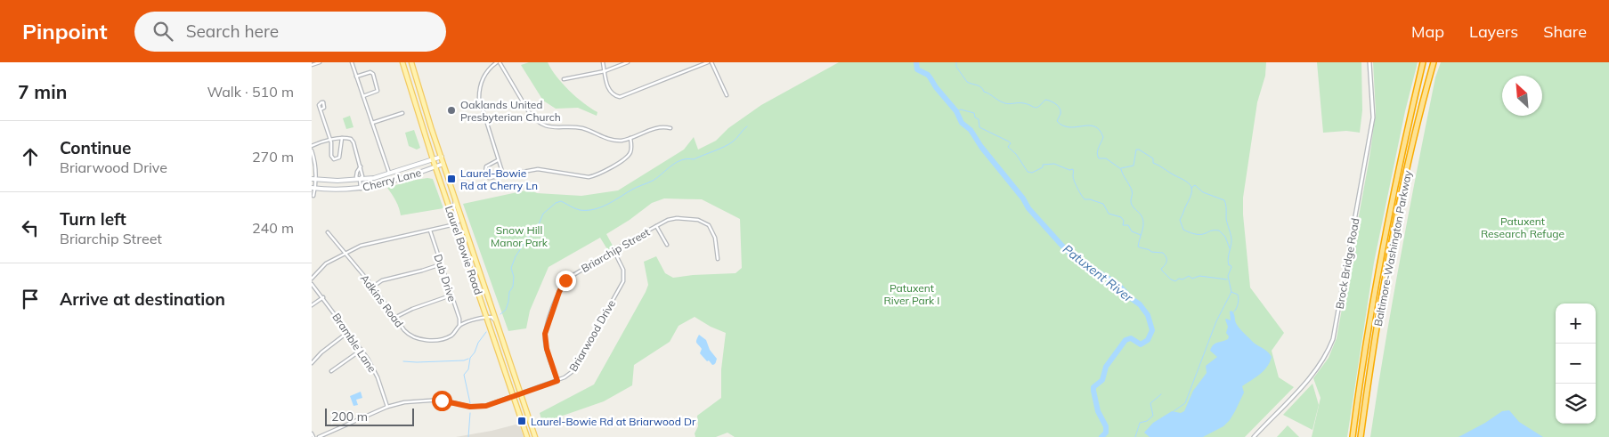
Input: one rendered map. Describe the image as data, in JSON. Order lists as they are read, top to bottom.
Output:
{
  "streets": {
    "highway": ["Baltimore-Washington Parkway"],
    "main road": ["Cherry Lane", "Laurel Bowie Road"],
    "street": [
      "Briarchip Street",
      "Brock Bridge Road",
      "Dub Drive",
      "Adkins Road",
      "Briarwood Drive",
      "Bramble Lane"
    ]
  },
  "crossings": [
    ["Cherry Lane", "Laurel Bowie Road"],
    ["Laurel Bowie Road", "Adkins Road"],
    ["Laurel Bowie Road", "Briarwood Drive"],
    ["Briarchip Street", "Briarwood Drive"],
    ["Dub Drive", "Adkins Road"],
    ["Briarwood Drive", "Bramble Lane"]
  ],
  "water": ["Patuxent River"],
  "parks": ["Patuxent Research Refuge", "Snow Hill Manor Park", "Patuxent River Park I"],
  "places": {
    "other": ["Oaklands United Presbyterian Church"],
    "transit": ["Laurel-Bowie Rd at Cherry Ln", "Laurel-Bowie Rd at Briarwood Dr"]
  },
  "scale_bar": "200 m",
  "north": "top left",
  "page": {
    "header": "Pinpoint",
    "search": "Search here",
    "nav": ["Map", "Layers", "Share"],
    "heading": ["7 min", "Walk · 510 m"],
    "list": [
      ["Continue", "Briarwood Drive", "270 m"],
      ["Turn left", "Briarchip Street", "240 m"],
      "Arrive at destination"
    ],
    "map_buttons": ["+", "−"],
    "scale": "200 m"
  }
}
